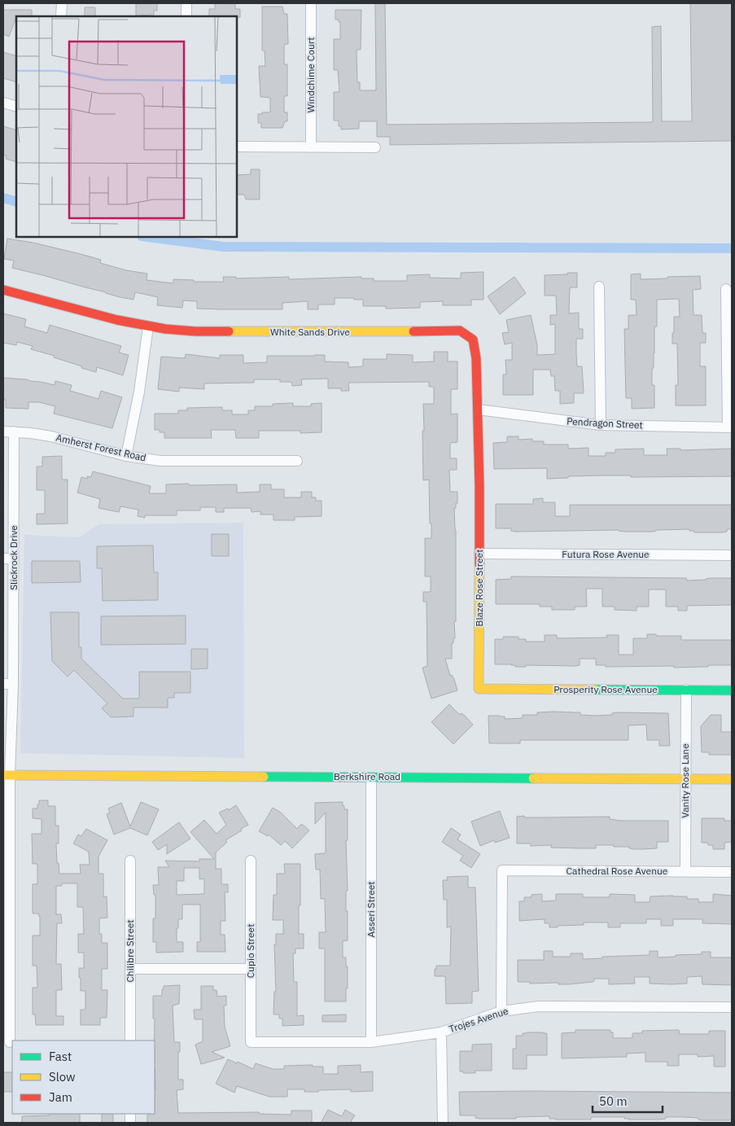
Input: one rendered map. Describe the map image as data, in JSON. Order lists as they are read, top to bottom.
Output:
{
  "streets": {
    "street": [
      "Windchime Court",
      "White Sands Drive",
      "Pendragon Street",
      "Amherst Forest Road",
      "Futura Rose Avenue",
      "Slickrock Drive",
      "Blaze Rose Street",
      "Prosperity Rose Avenue",
      "Berkshire Road",
      "Vanity Rose Lane",
      "Cathedral Rose Avenue",
      "Asseri Street",
      "Chilibre Street",
      "Cupio Street",
      "Trojes Avenue"
    ]
  },
  "crossings": [
    ["White Sands Drive", "Pendragon Street"],
    ["White Sands Drive", "Blaze Rose Street"],
    ["Amherst Forest Road", "Slickrock Drive"],
    ["Futura Rose Avenue", "Blaze Rose Street"],
    ["Slickrock Drive", "Berkshire Road"],
    ["Blaze Rose Street", "Prosperity Rose Avenue"],
    ["Prosperity Rose Avenue", "Vanity Rose Lane"],
    ["Berkshire Road", "Vanity Rose Lane"],
    ["Berkshire Road", "Asseri Street"],
    ["Vanity Rose Lane", "Cathedral Rose Avenue"],
    ["Cathedral Rose Avenue", "Trojes Avenue"],
    ["Asseri Street", "Trojes Avenue"],
    ["Cupio Street", "Trojes Avenue"]
  ],
  "legend": ["Fast", "Slow", "Jam"],
  "scale_bar": "50 m"
}
